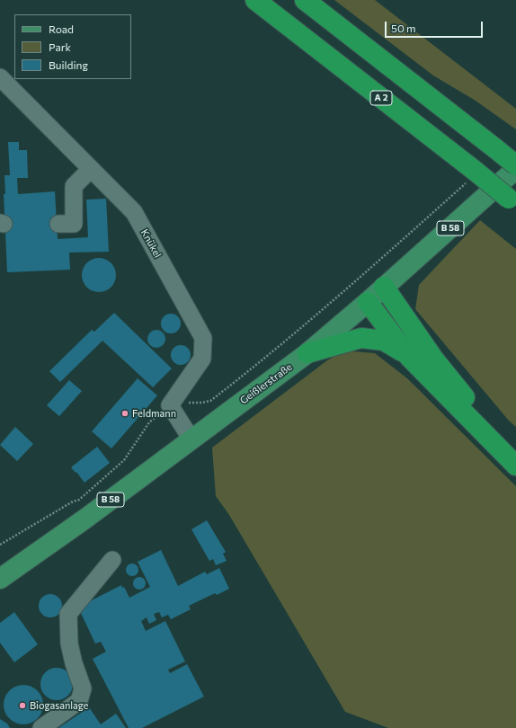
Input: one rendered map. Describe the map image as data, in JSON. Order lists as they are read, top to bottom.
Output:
{
  "streets": {
    "highway": ["A 2"],
    "main road": ["B 58", "Geißlerstraße"],
    "lane": ["Knükel"]
  },
  "places": ["Feldmann", "Biogasanlage"],
  "legend": ["Road", "Park", "Building"],
  "scale_bar": "50 m"
}
